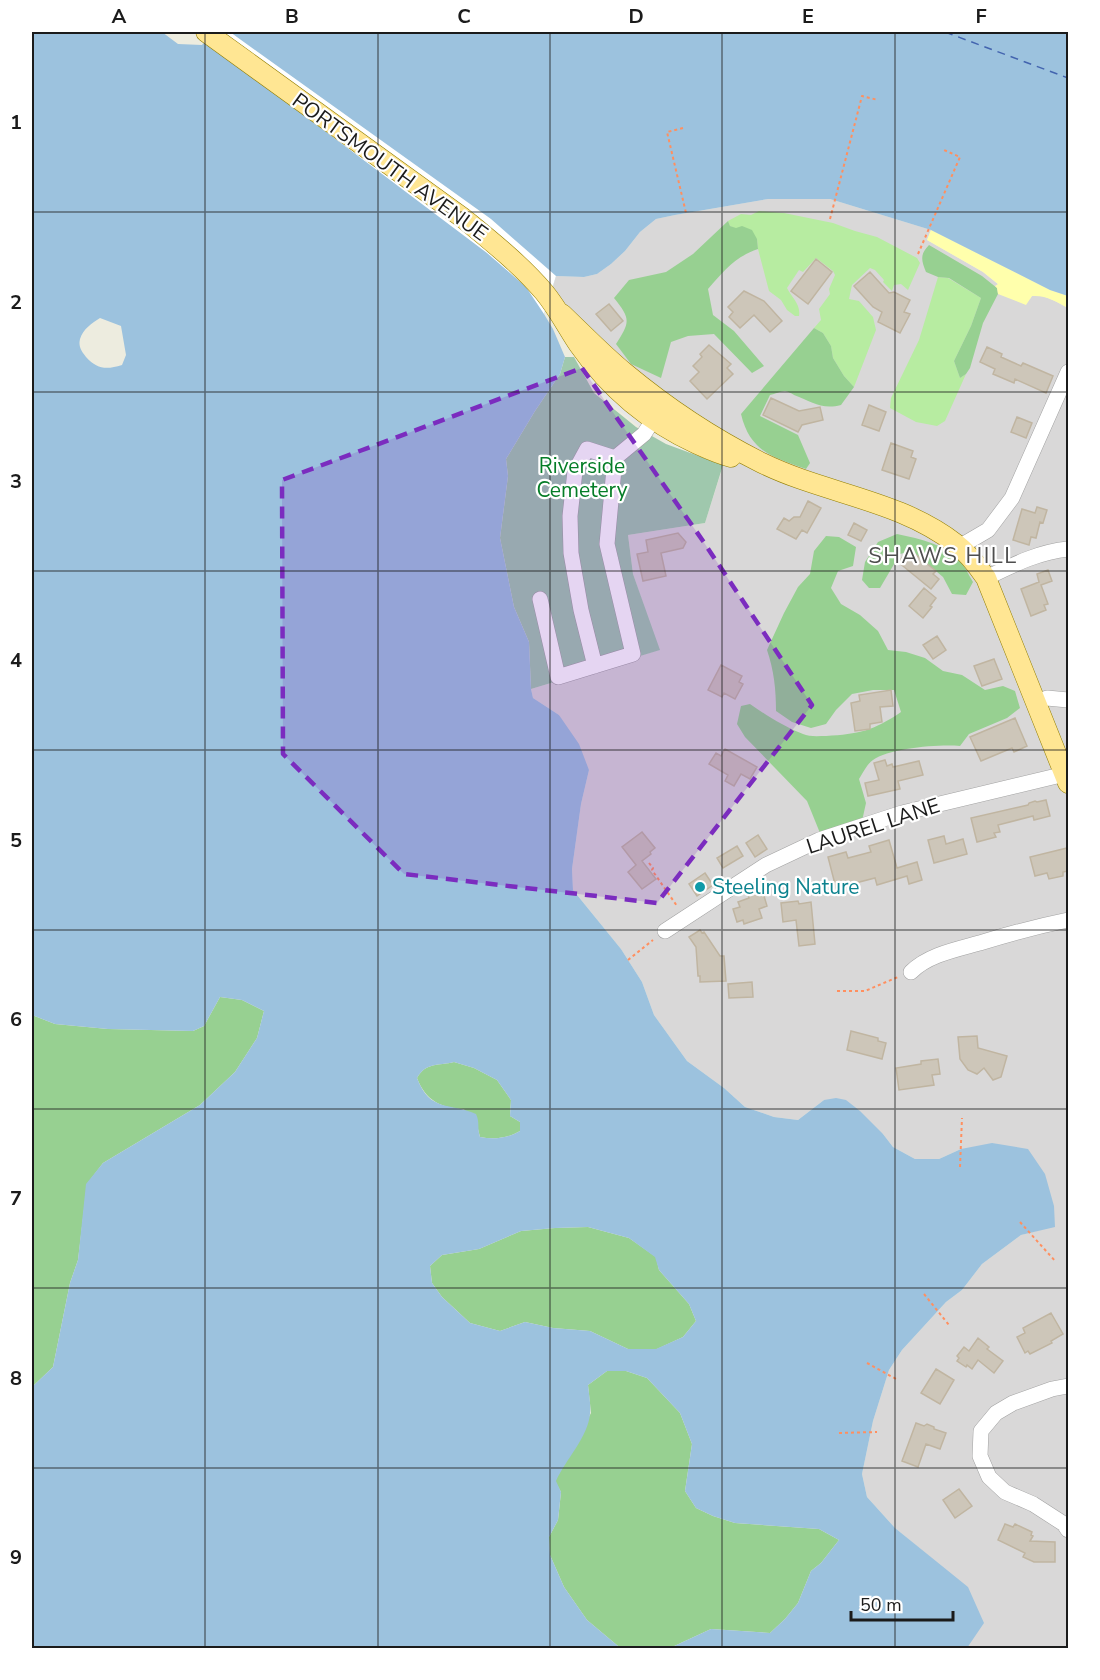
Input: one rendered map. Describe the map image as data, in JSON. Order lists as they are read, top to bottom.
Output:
{
  "streets": {
    "main road": ["PORTSMOUTH AVENUE"],
    "street": ["LAUREL LANE"]
  },
  "crossings": [
    ["PORTSMOUTH AVENUE", "LAUREL LANE"]
  ],
  "districts": ["SHAWS HILL"],
  "parks": ["Riverside Cemetery"],
  "places": ["Steeling Nature"],
  "scale_bar": "50 m",
  "grid": {
    "columns": [
      "A",
      "B",
      "C",
      "D",
      "E",
      "F"
    ],
    "rows": [
      "1",
      "2",
      "3",
      "4",
      "5",
      "6",
      "7",
      "8",
      "9"
    ]
  }
}
